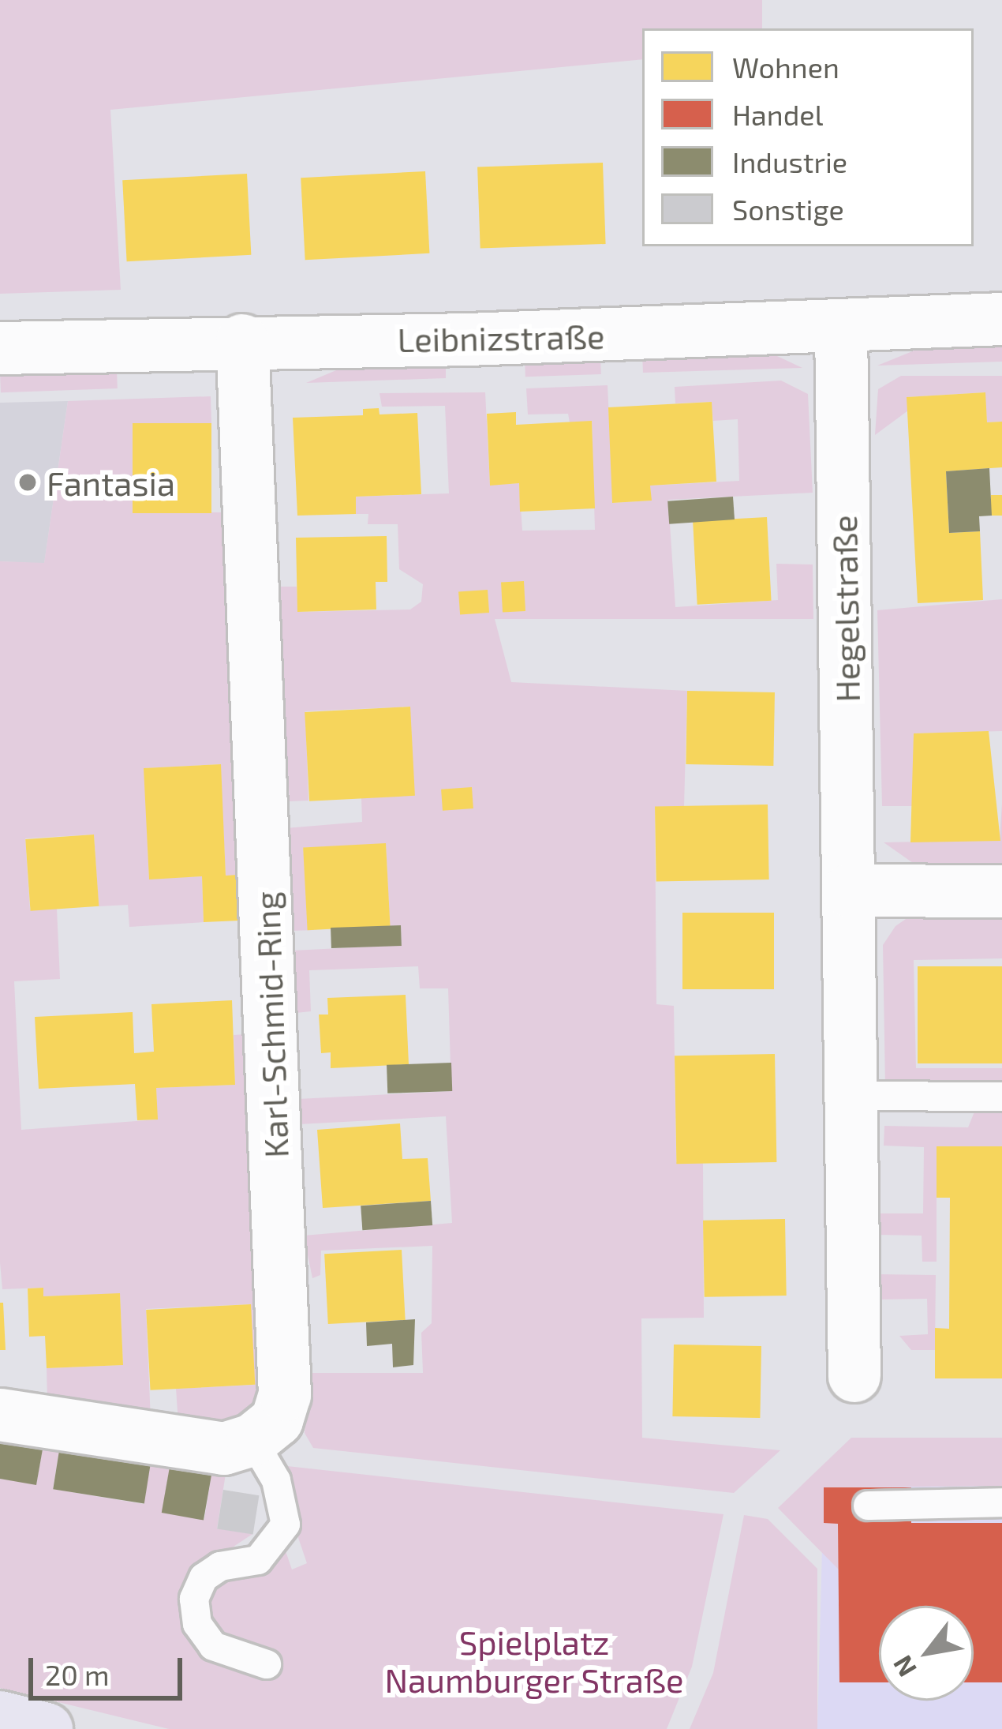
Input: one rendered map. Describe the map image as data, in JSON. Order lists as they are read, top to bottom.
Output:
{
  "streets": {
    "street": ["Leibnizstraße", "Hegelstraße", "Karl-Schmid-Ring"]
  },
  "crossings": [
    ["Leibnizstraße", "Hegelstraße"],
    ["Leibnizstraße", "Karl-Schmid-Ring"]
  ],
  "parks": ["Spielplatz Naumburger Straße"],
  "places": ["Fantasia"],
  "legend": [
    "Wohnen",
    "Handel",
    "Industrie",
    "Sonstige"
  ],
  "scale_bar": "20 m",
  "north": "bottom left"
}
